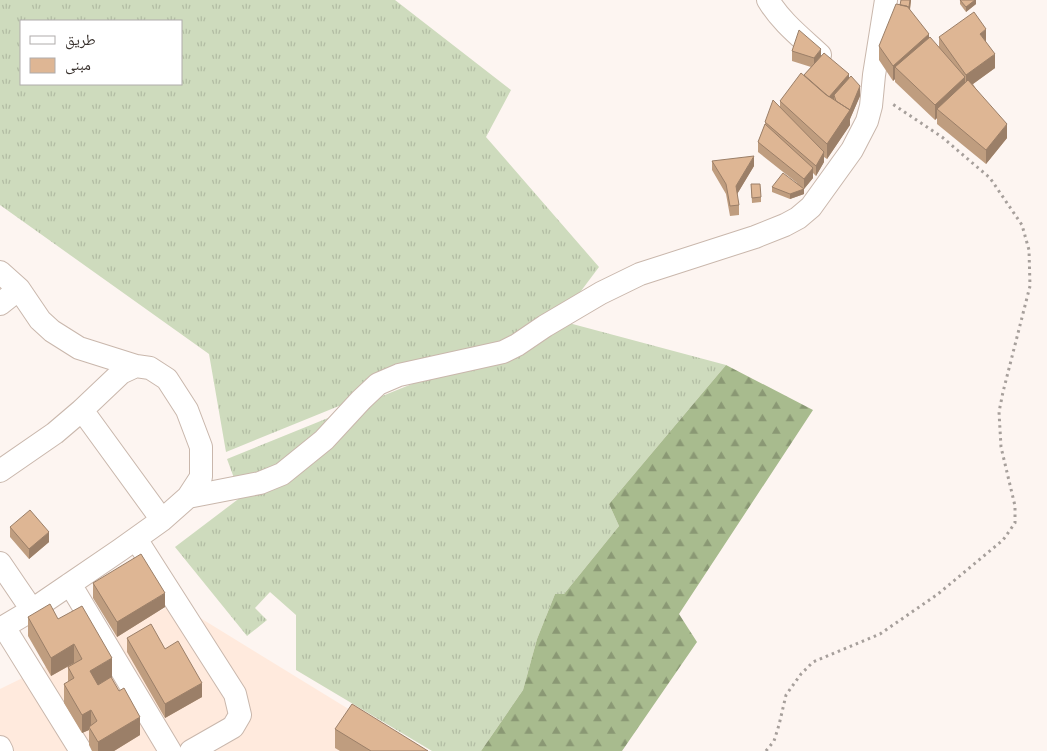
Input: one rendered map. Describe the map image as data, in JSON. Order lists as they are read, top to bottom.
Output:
{
  "legend": ["طريق", "مبنى"]
}
